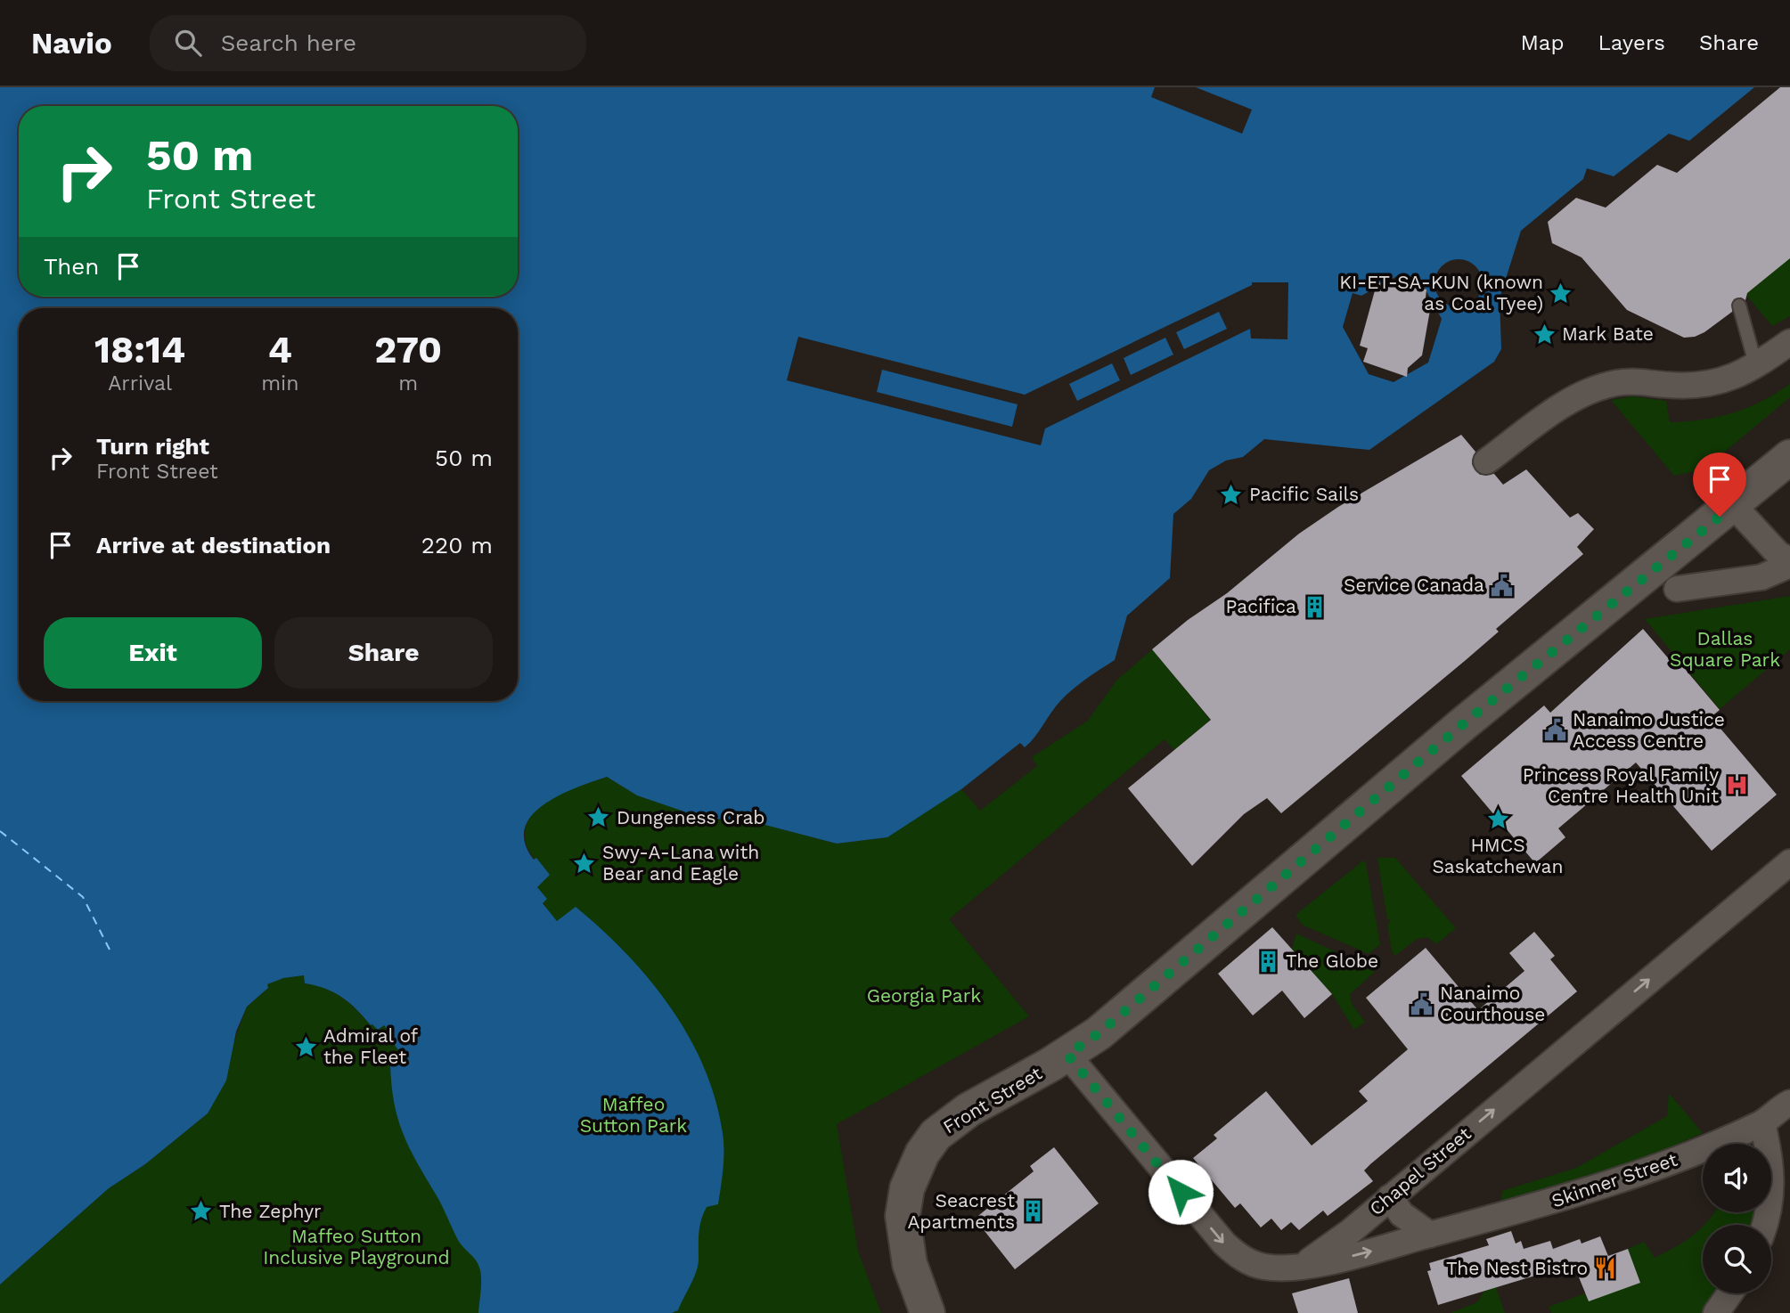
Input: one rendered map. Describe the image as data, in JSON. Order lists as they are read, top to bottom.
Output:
{
  "streets": {
    "street": ["Front Street", "Chapel Street", "Skinner Street"]
  },
  "crossings": [
    ["Chapel Street", "Skinner Street"]
  ],
  "one_way": ["Chapel Street"],
  "parks": [
    "Dallas Square Park",
    "Georgia Park",
    "Maffeo Sutton Park",
    "Maffeo Sutton Inclusive Playground"
  ],
  "places": {
    "place": [
      "KI-ET-SA-KUN (known as Coal Tyee)",
      "Mark Bate",
      "Pacific Sails",
      "Dungeness Crab",
      "HMCS Saskatchewan",
      "Swy-A-Lana with Bear and Eagle",
      "Admiral of the Fleet",
      "The Zephyr"
    ],
    "public building": ["Service Canada", "Nanaimo Justice Access Centre", "Nanaimo Courthouse"],
    "building": ["Pacifica", "The Globe", "Seacrest Apartments"],
    "hospital": ["Princess Royal Family Centre Health Unit"],
    "restaurant": ["The Nest Bistro"]
  },
  "page": {
    "header": "Navio",
    "search": "Search here",
    "nav": ["Map", "Layers", "Share"],
    "turn": ["50 m", "Front Street"],
    "then": "Then",
    "eta": [
      "18:14",
      "Arrival",
      "4",
      "min",
      "270",
      "m"
    ],
    "list": [
      {
        "name": "Turn right",
        "note": "Front Street",
        "value": "50 m"
      },
      {
        "name": "Arrive at destination",
        "value": "220 m"
      }
    ],
    "buttons": ["Exit", "Share"]
  }
}
